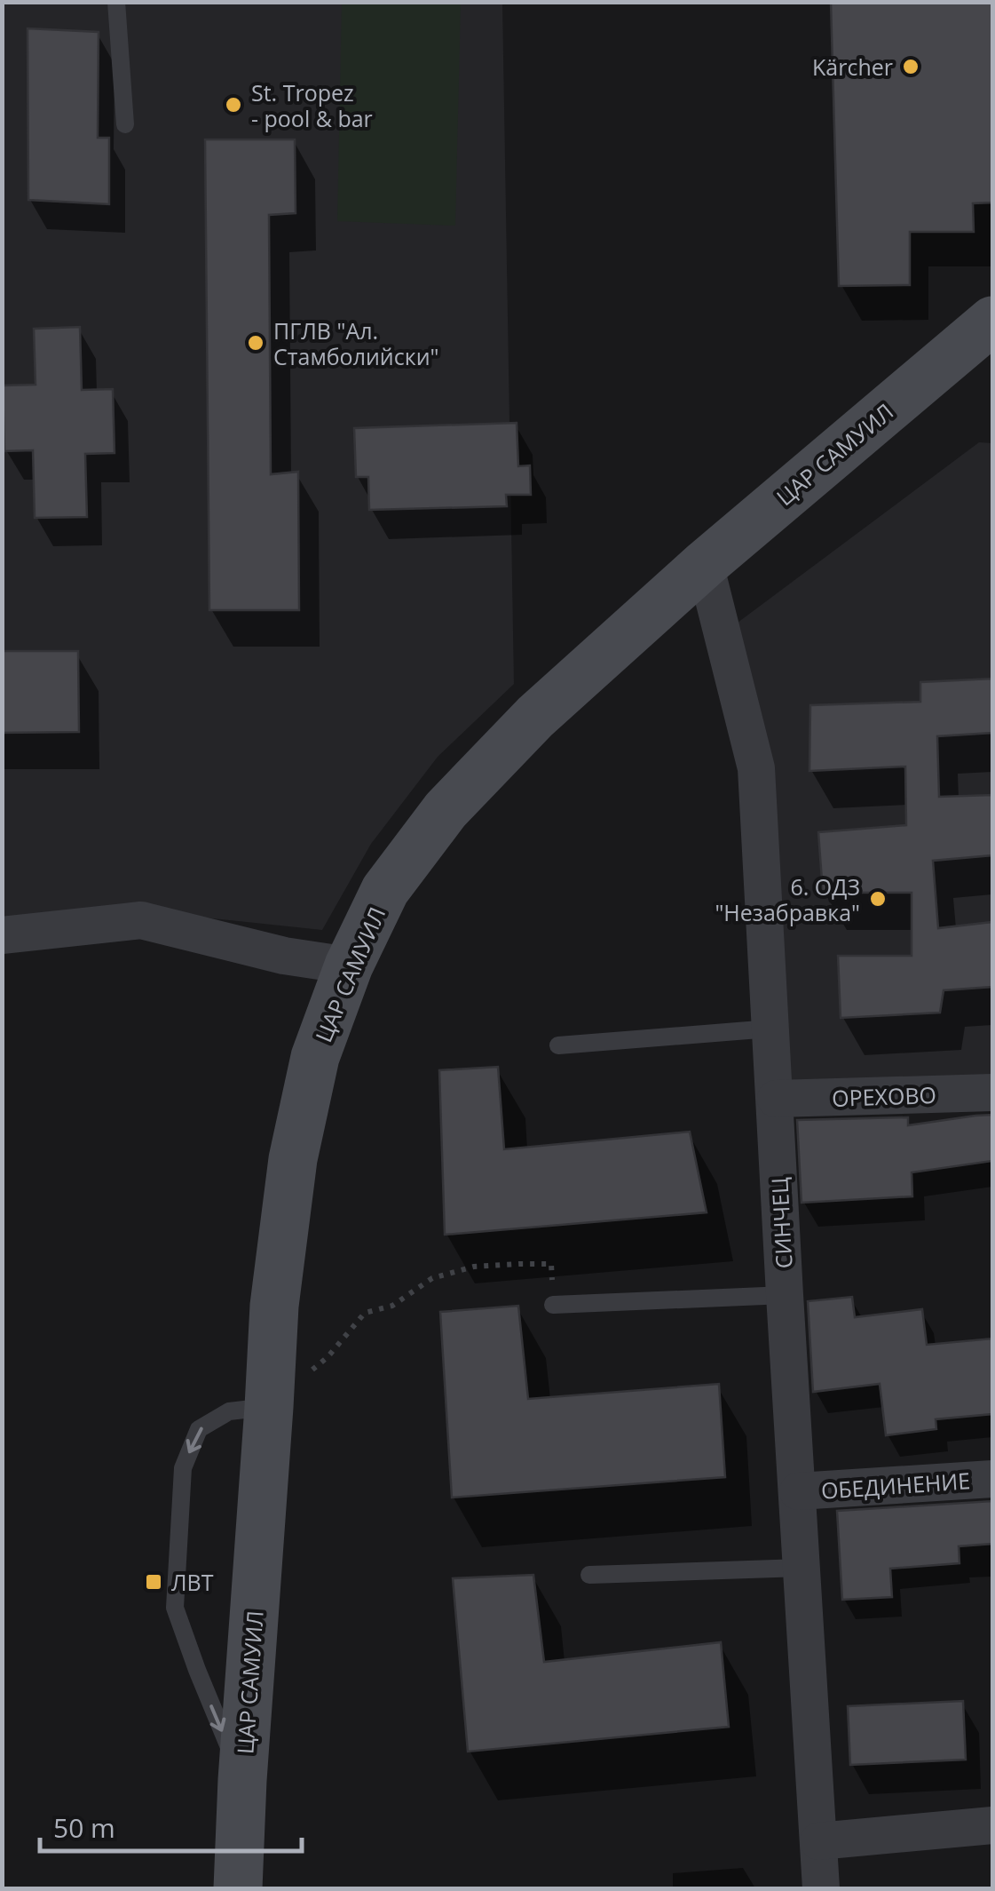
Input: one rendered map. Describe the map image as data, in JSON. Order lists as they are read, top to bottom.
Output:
{
  "streets": {
    "street": [
      "ЦАР САМУИЛ",
      "ОРЕХОВО",
      "СИНЧЕЦ",
      "ОБЕДИНЕНИЕ"
    ]
  },
  "crossings": [
    ["ЦАР САМУИЛ", "СИНЧЕЦ"],
    ["ОРЕХОВО", "СИНЧЕЦ"],
    ["СИНЧЕЦ", "ОБЕДИНЕНИЕ"]
  ],
  "places": {
    "other": [
      "Kärcher",
      "St. Tropez - pool & bar",
      "ПГЛВ \"Ал. Стамболийски\"",
      "6. ОДЗ \"Незабравка\""
    ],
    "transit": ["ЛВТ"]
  },
  "scale_bar": "50 m"
}
